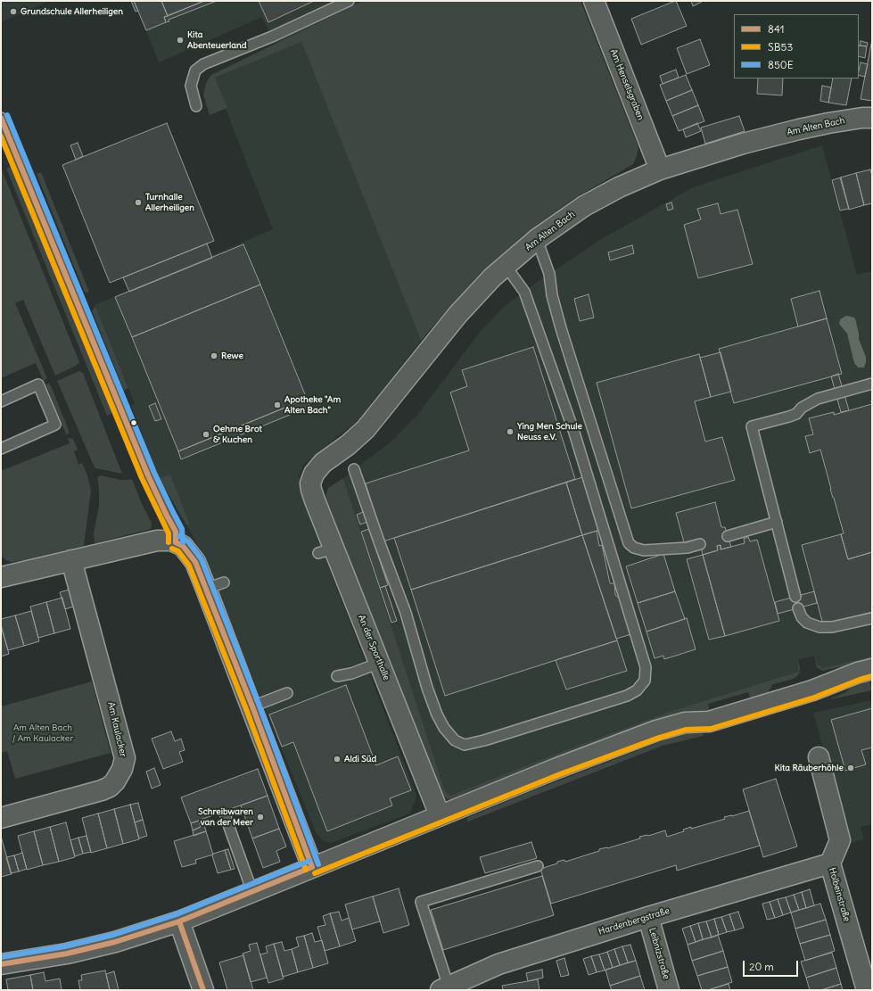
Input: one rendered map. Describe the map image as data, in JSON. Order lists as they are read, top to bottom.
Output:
{
  "streets": {
    "street": [
      "Am Henselsgraben",
      "Am Alten Bach",
      "An der Sporthalle",
      "Am Kaulacker",
      "Holbeinstraße",
      "Hardenbergstraße",
      "Leibnizstraße"
    ]
  },
  "crossings": [
    ["Am Henselsgraben", "Am Alten Bach"],
    ["Am Alten Bach", "An der Sporthalle"],
    ["Holbeinstraße", "Hardenbergstraße"],
    ["Hardenbergstraße", "Leibnizstraße"]
  ],
  "parks": ["Am Alten Bach / Am Kaulacker"],
  "places": [
    "Grundschule Allerheiligen",
    "Kita Abenteuerland",
    "Turnhalle Allerheiligen",
    "Rewe",
    "Apotheke \"Am Alten Bach\"",
    "Ying Men Schule Neuss e.V.",
    "Oehme Brot & Kuchen",
    "Aldi Süd",
    "Kita Räuberhöhle",
    "Schreibwaren van der Meer"
  ],
  "lines": ["transit line 850E", "transit line 841", "transit line SB53"],
  "legend": ["841", "SB53", "850E"],
  "scale_bar": "20 m"
}
